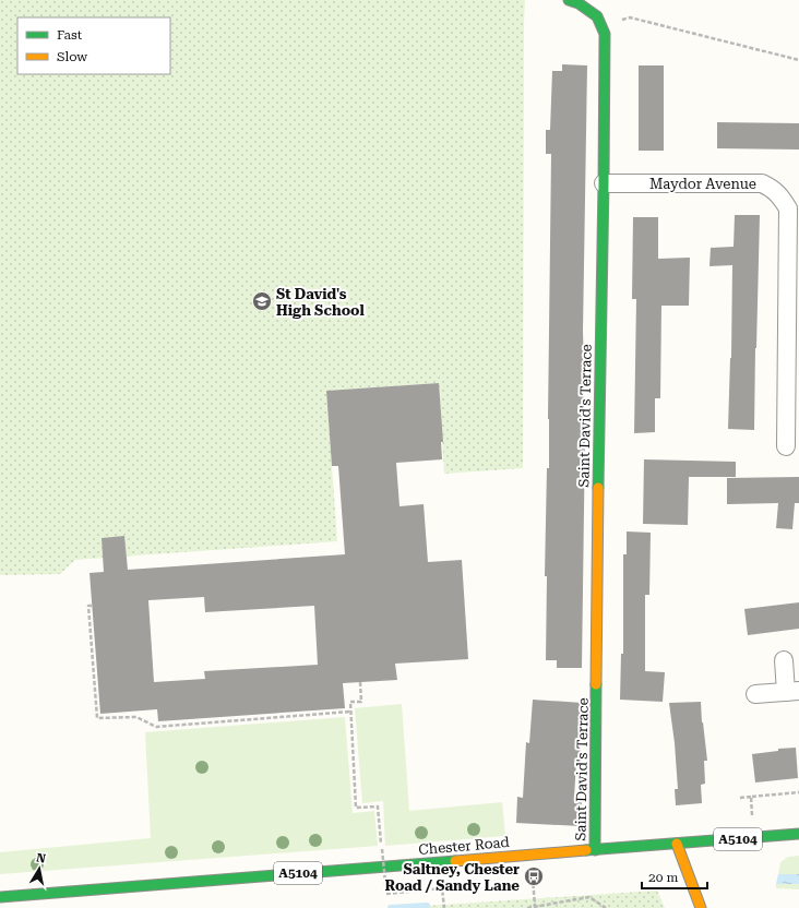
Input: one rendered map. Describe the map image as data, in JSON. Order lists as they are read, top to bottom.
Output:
{
  "streets": {
    "street": [
      "Maydor Avenue",
      "Saint David's Terrace",
      "A5104",
      "Chester Road"
    ]
  },
  "crossings": [
    ["Maydor Avenue", "Saint David's Terrace"],
    ["Saint David's Terrace", "Chester Road"]
  ],
  "places": {
    "school or university": ["St David's High School"],
    "bus stop": ["Saltney, Chester Road / Sandy Lane"]
  },
  "legend": ["Fast", "Slow"],
  "scale_bar": "20 m",
  "north": "top"
}
